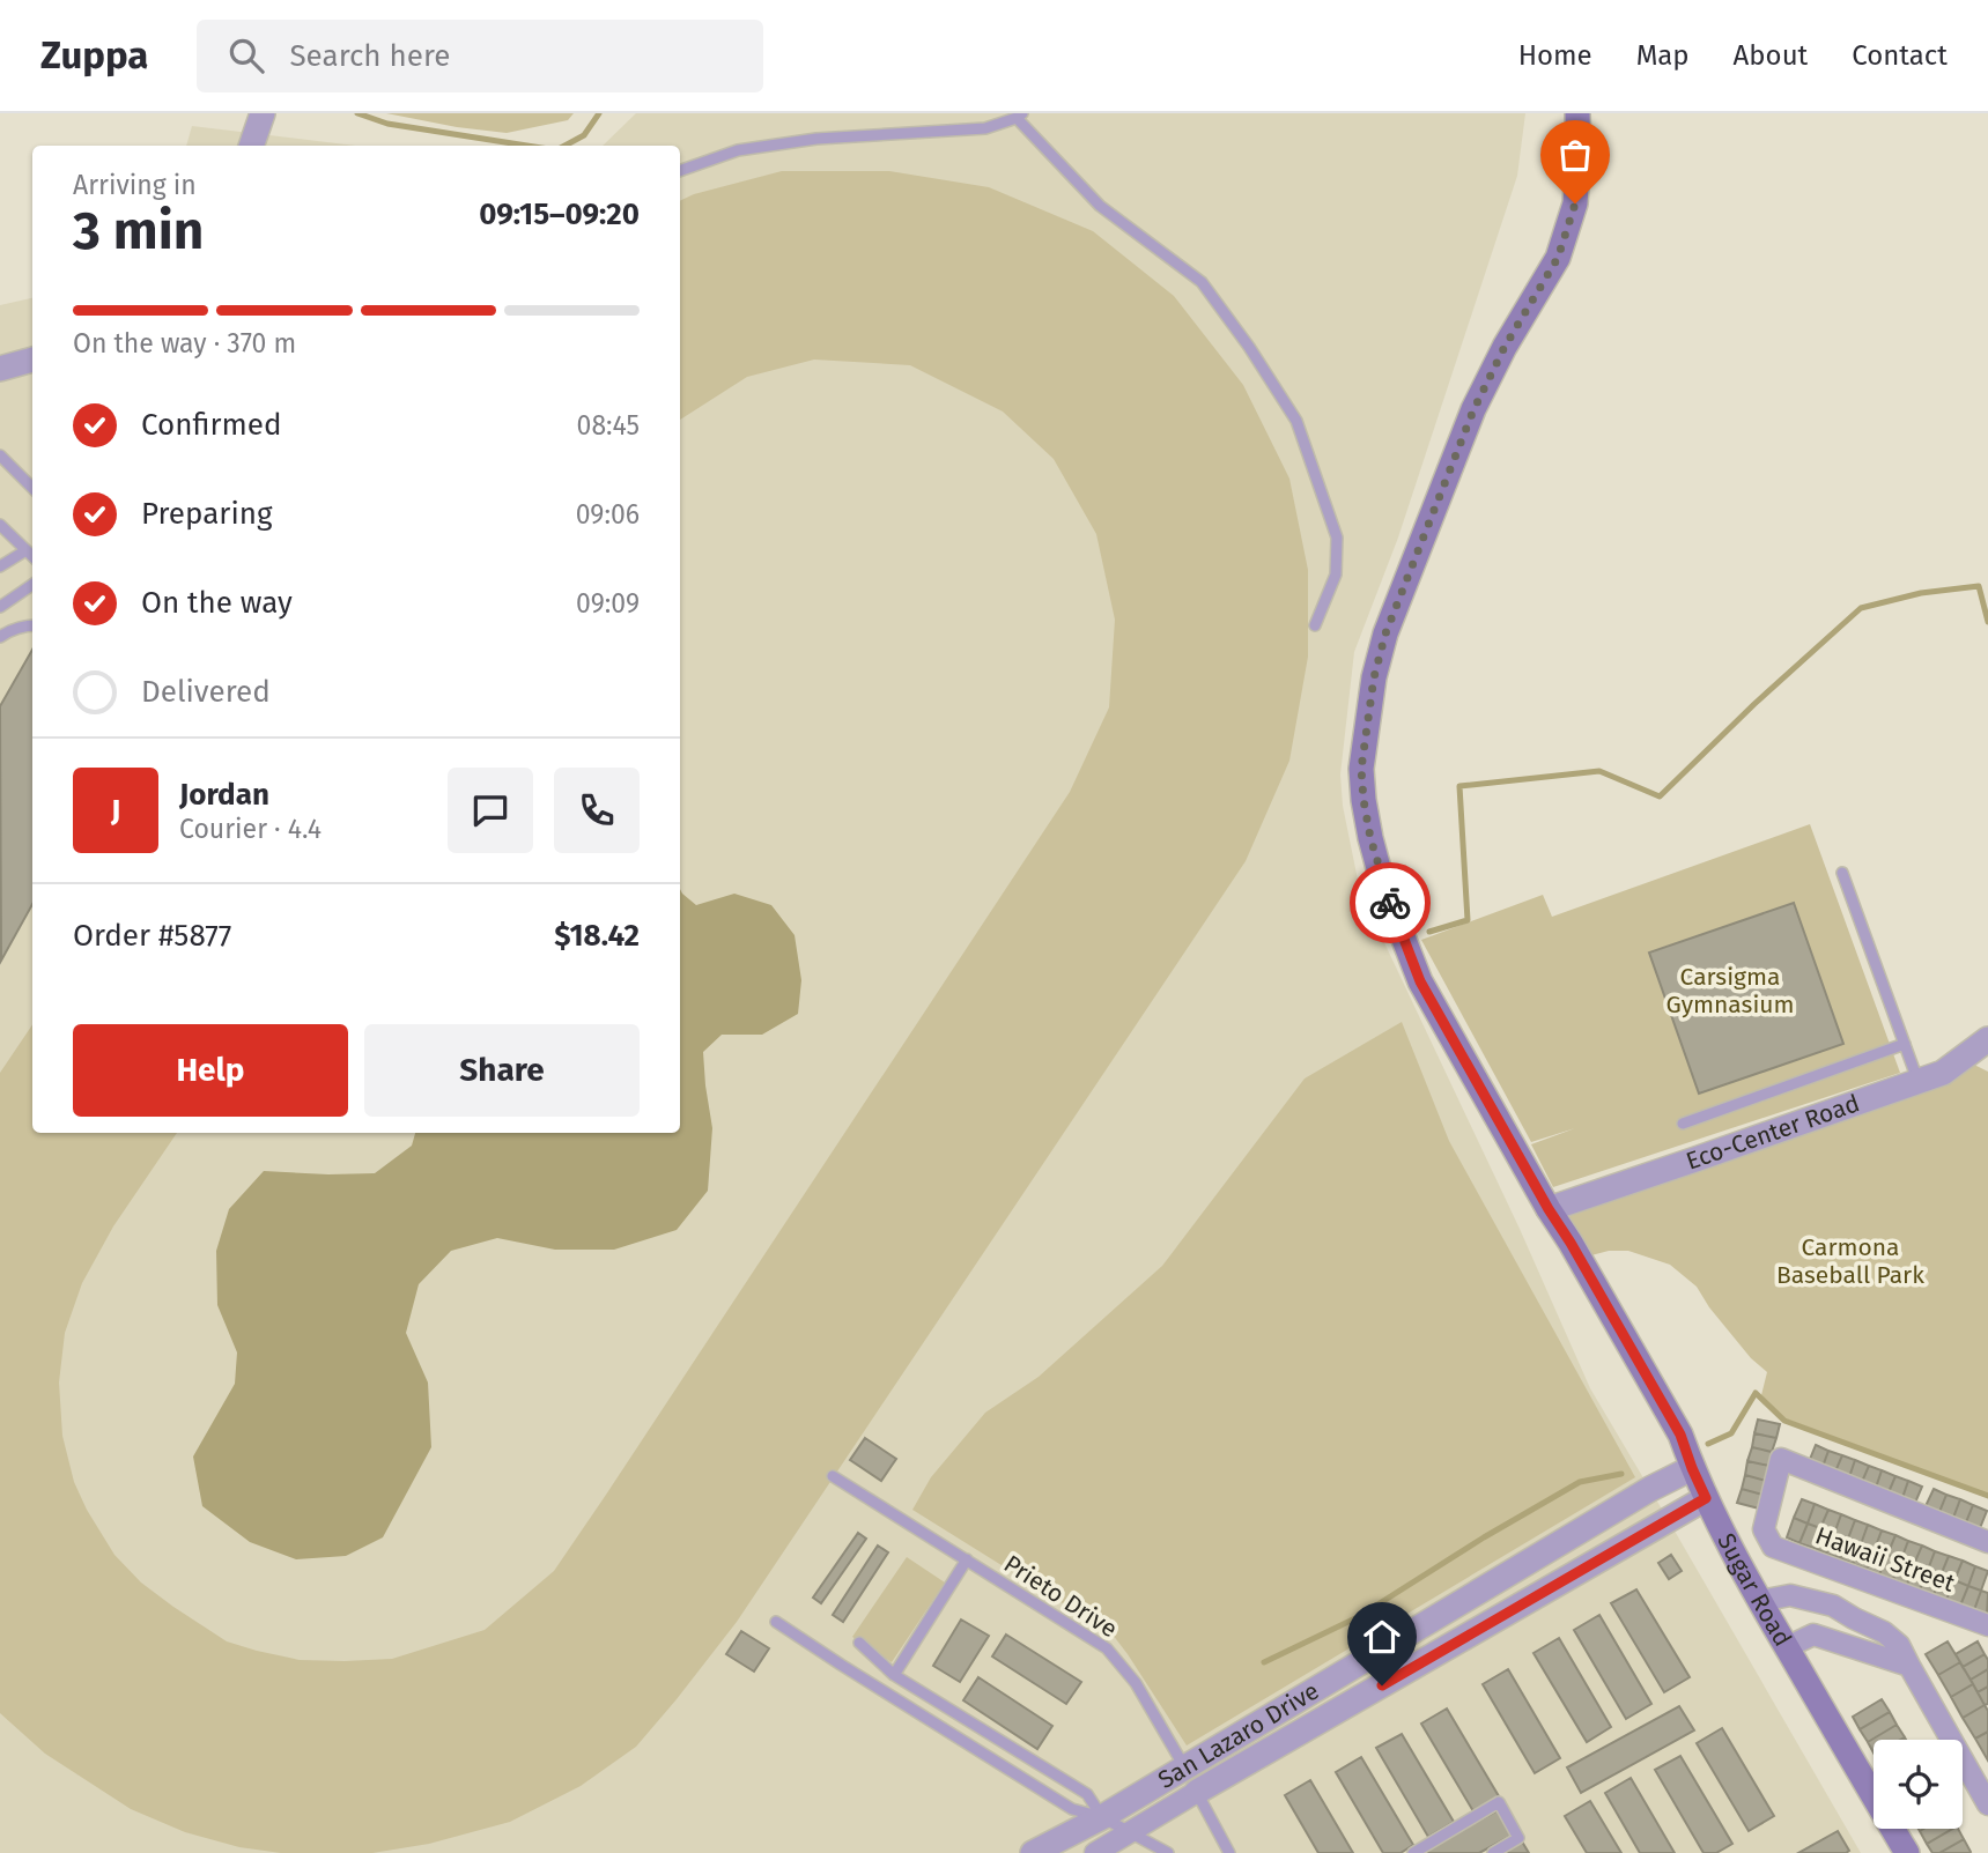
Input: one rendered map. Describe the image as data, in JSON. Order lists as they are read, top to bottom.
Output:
{
  "streets": {
    "main road": ["Sugar Road"],
    "street": ["Eco-Center Road", "Hawaii Street", "San Lazaro Drive"],
    "lane": ["Prieto Drive"]
  },
  "crossings": [
    ["Eco-Center Road", "Sugar Road"],
    ["Sugar Road", "San Lazaro Drive"],
    ["Prieto Drive", "San Lazaro Drive"]
  ],
  "parks": ["Carsigma Gymnasium", "Carmona Baseball Park"],
  "page": {
    "header": "Zuppa",
    "search": "Search here",
    "nav": [
      "Home",
      "Map",
      "About",
      "Contact"
    ],
    "heading": ["3 min", "Arriving in", "09:15–09:20"],
    "panel": [
      "Jordan",
      "Courier · 4.4",
      "Order #5877",
      "$18.42"
    ],
    "bar": "On the way · 370 m",
    "list": [
      ["Confirmed", "08:45"],
      ["Preparing", "09:06"],
      ["On the way", "09:09"],
      "Delivered"
    ],
    "round": "J",
    "buttons": ["Help", "Share"]
  }
}
